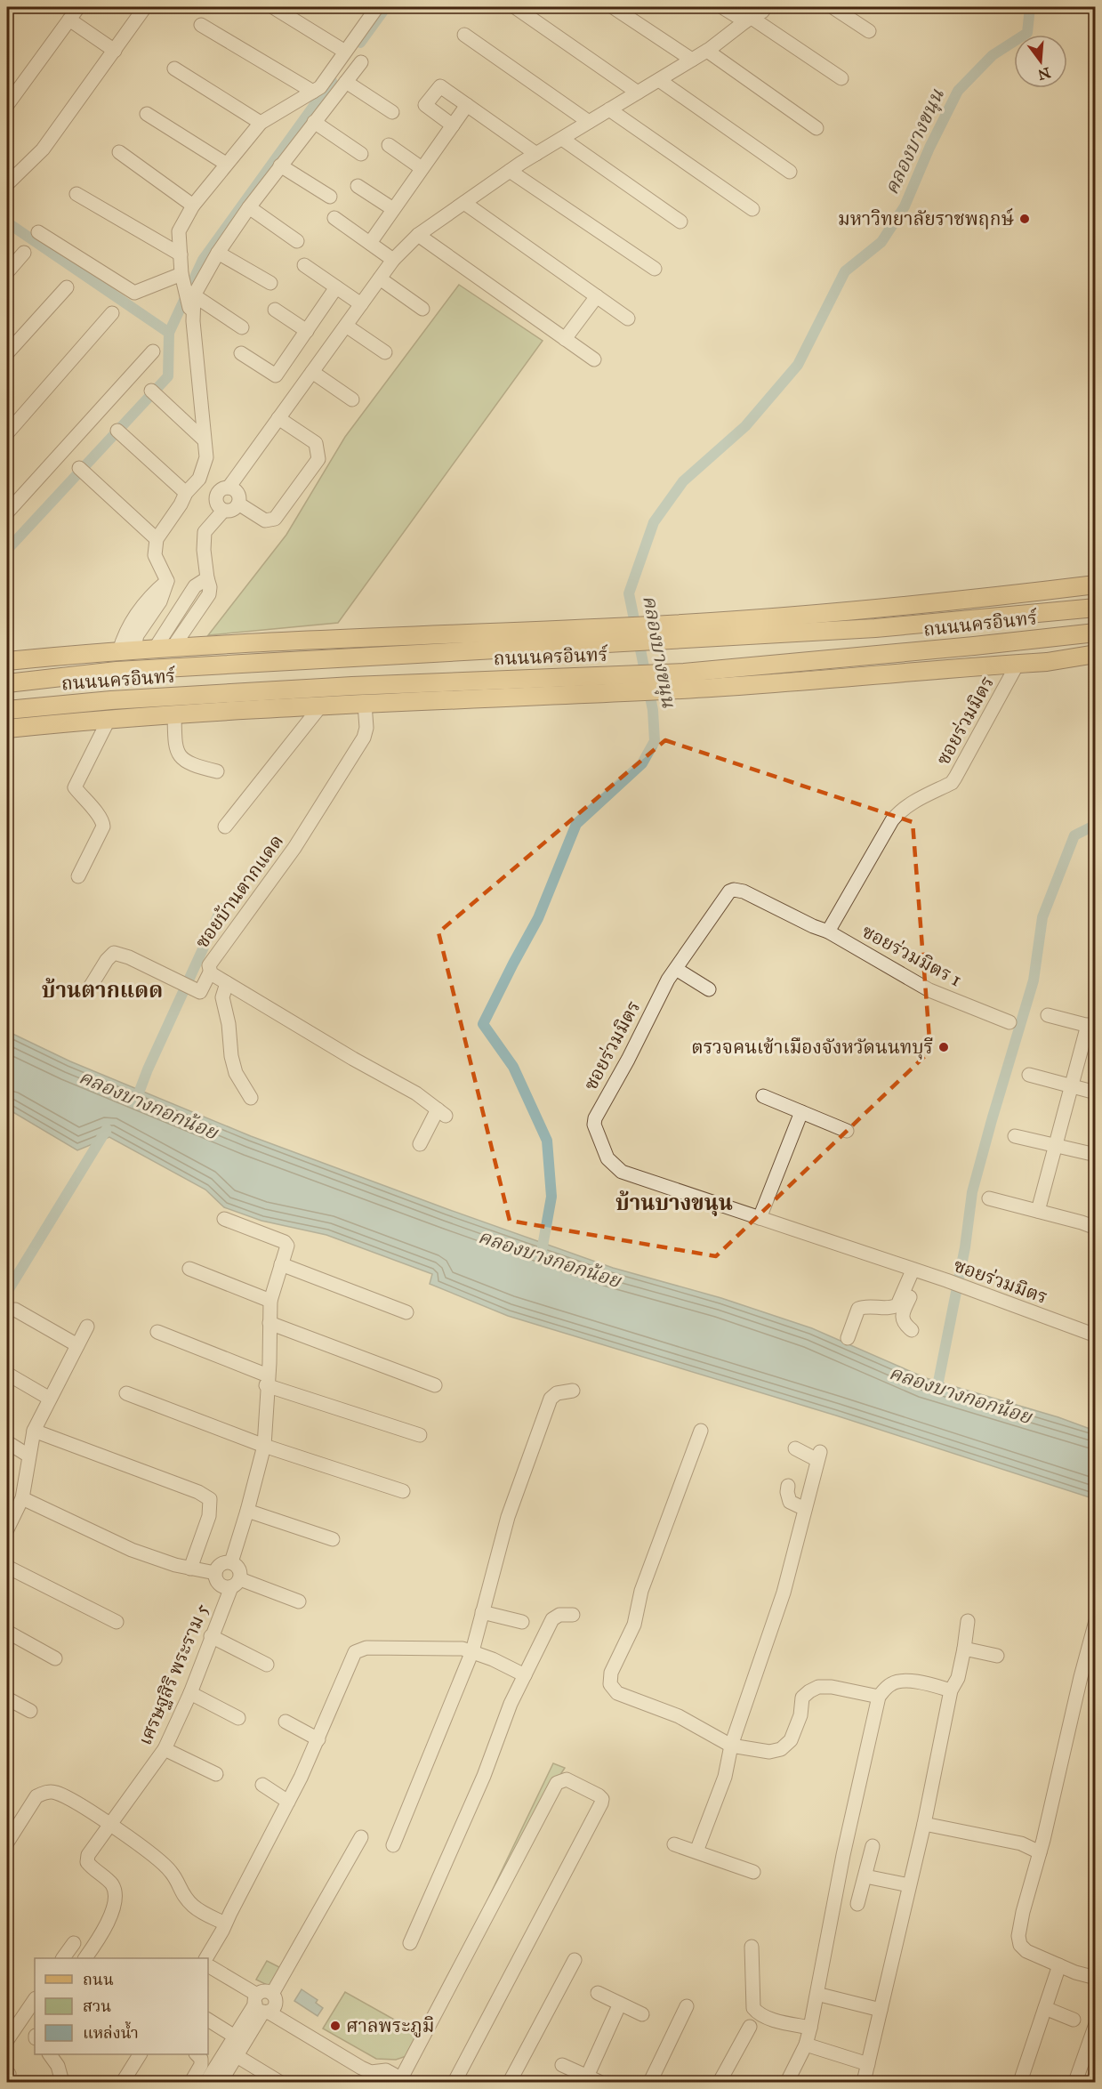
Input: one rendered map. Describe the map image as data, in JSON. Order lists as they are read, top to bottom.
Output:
{
  "streets": {
    "main road": ["ถนนนครอินทร์"],
    "street": [
      "ซอยร่วมมิตร",
      "ซอยบ้านตากแดด",
      "ซอยร่วมมิตร 1",
      "เศรษฐสิริ พระราม 5"
    ]
  },
  "crossings": [
    ["ถนนนครอินทร์", "ซอยร่วมมิตร"],
    ["ถนนนครอินทร์", "ซอยบ้านตากแดด"],
    ["ซอยร่วมมิตร", "ซอยร่วมมิตร 1"]
  ],
  "districts": ["บ้านตากแดด", "บ้านบางขนุน"],
  "water": ["คลองบางขนุน", "คลองบางกอกน้อย"],
  "places": ["มหาวิทยาลัยราชพฤกษ์", "ตรวจคนเข้าเมืองจังหวัดนนทบุรี", "ศาลพระภูมิ"],
  "legend": ["ถนน", "สวน", "แหล่งน้ำ"],
  "north": "bottom"
}
